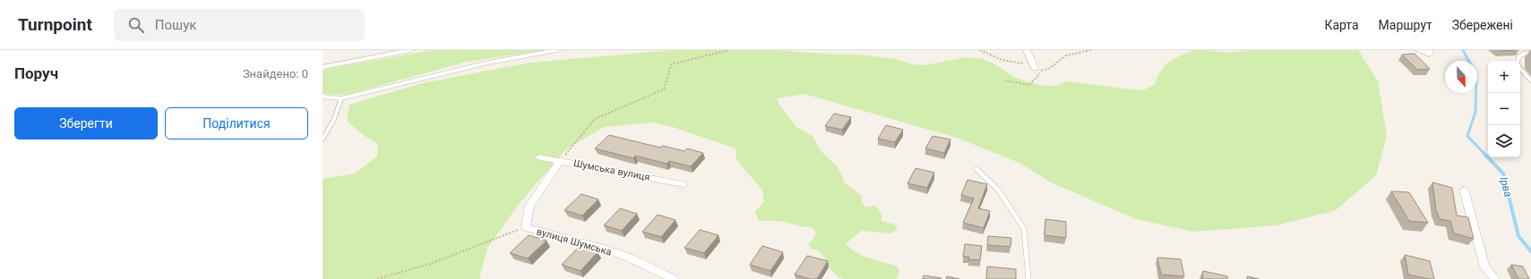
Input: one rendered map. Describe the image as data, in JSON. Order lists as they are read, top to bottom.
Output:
{
  "streets": {
    "street": ["Шумська вулиця", "вулиця Шумська"]
  },
  "crossings": [
    ["Шумська вулиця", "вулиця Шумська"]
  ],
  "water": ["Ірва"],
  "north": "bottom",
  "page": {
    "header": "Turnpoint",
    "search": "Пошук",
    "nav": ["Карта", "Маршрут", "Збережені"],
    "heading": ["Поруч", "Знайдено: 0"],
    "map_buttons": ["+", "−"],
    "buttons": ["Зберегти", "Поділитися"]
  }
}
